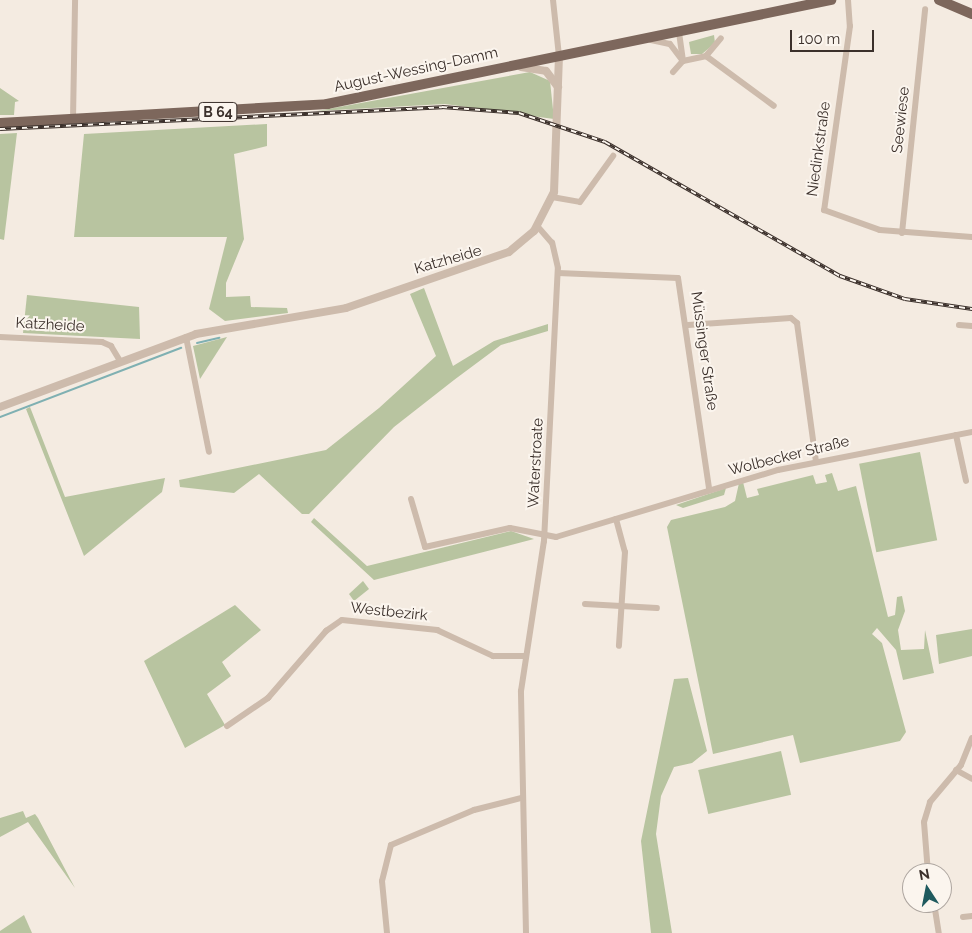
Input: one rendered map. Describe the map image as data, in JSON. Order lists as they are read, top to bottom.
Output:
{
  "streets": {
    "main road": ["August-Wessing-Damm", "B 64"],
    "street": [
      "Seewiese",
      "Niedinkstraße",
      "Katzheide",
      "Müssinger Straße",
      "Wolbecker Straße",
      "Waterstroate",
      "Westbezirk"
    ]
  },
  "crossings": [
    ["August-Wessing-Damm", "Katzheide"],
    ["Seewiese", "Niedinkstraße"],
    ["Katzheide", "Waterstroate"],
    ["Müssinger Straße", "Wolbecker Straße"],
    ["Müssinger Straße", "Waterstroate"],
    ["Wolbecker Straße", "Waterstroate"]
  ],
  "scale_bar": "100 m",
  "north": "top"
}
